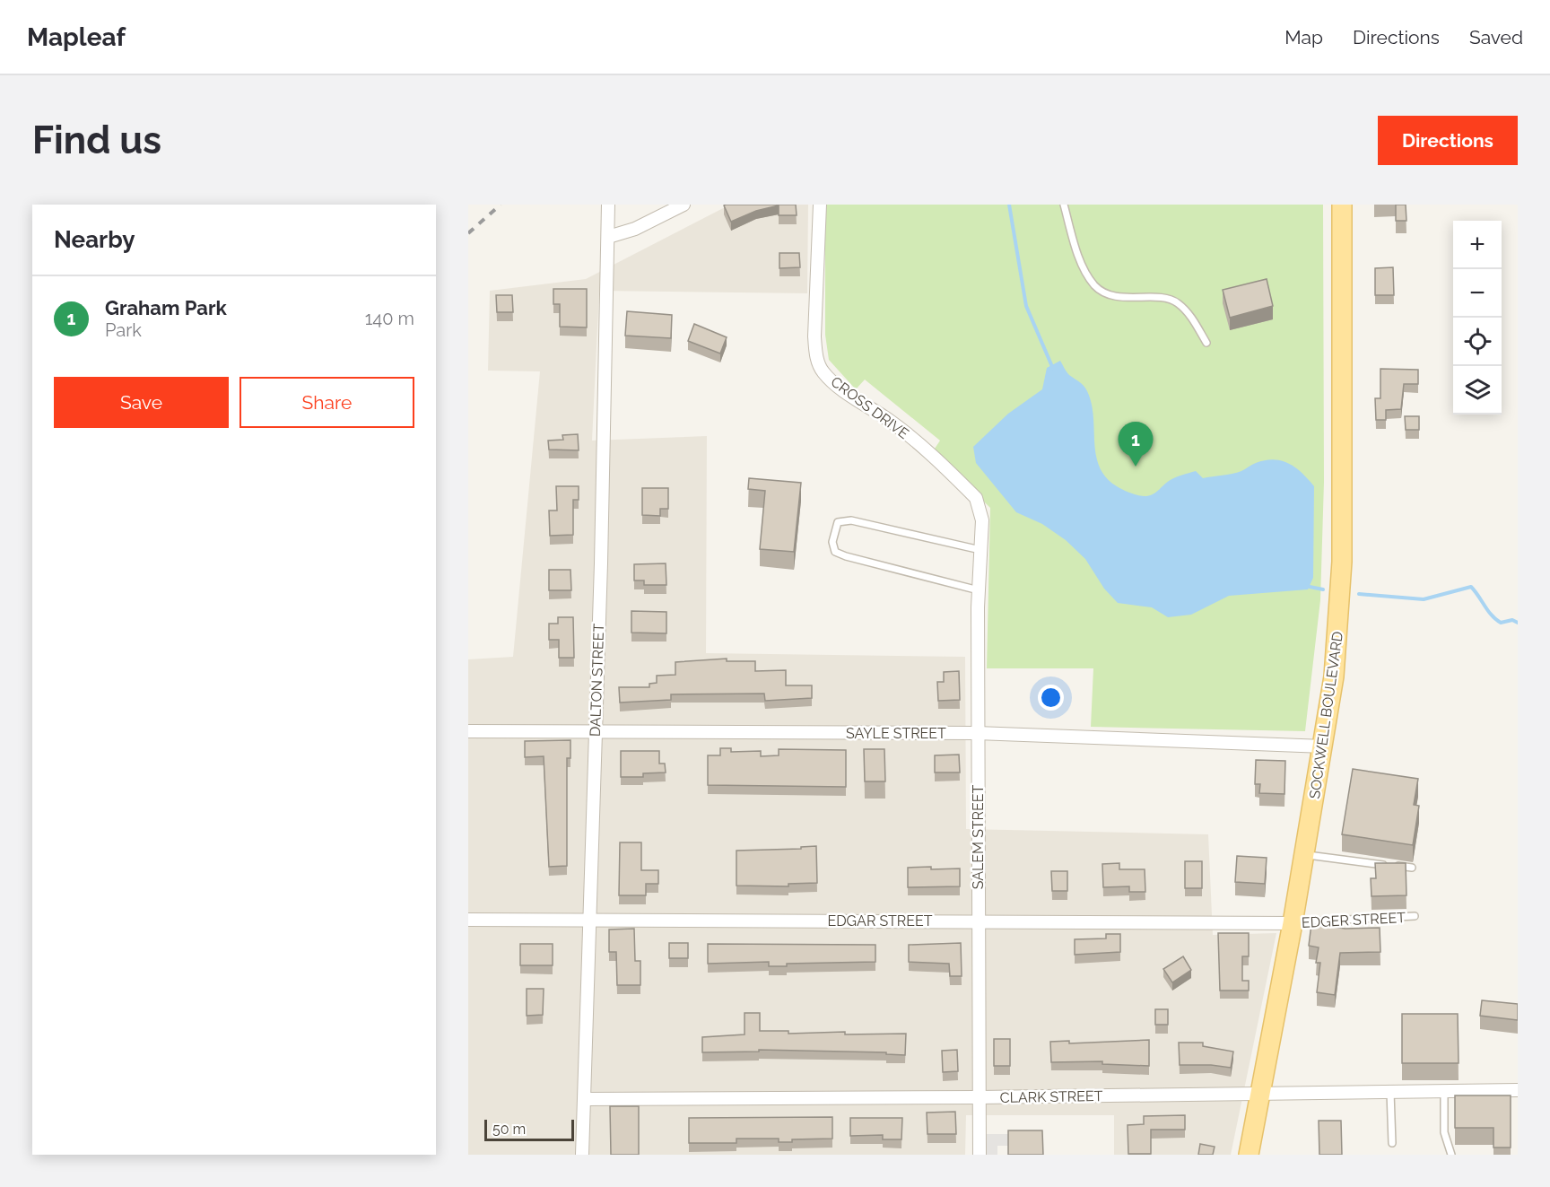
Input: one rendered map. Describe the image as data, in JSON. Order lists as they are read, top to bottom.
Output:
{
  "streets": {
    "main road": ["SOCKWELL BOULEVARD"],
    "street": [
      "CROSS DRIVE",
      "DALTON STREET",
      "SAYLE STREET",
      "SALEM STREET",
      "EDGAR STREET",
      "CLARK STREET"
    ],
    "lane": ["EDGER STREET"]
  },
  "crossings": [
    ["CROSS DRIVE", "SALEM STREET"],
    ["DALTON STREET", "SAYLE STREET"],
    ["DALTON STREET", "EDGAR STREET"],
    ["DALTON STREET", "CLARK STREET"],
    ["SOCKWELL BOULEVARD", "SAYLE STREET"],
    ["SOCKWELL BOULEVARD", "EDGER STREET"],
    ["SOCKWELL BOULEVARD", "EDGAR STREET"],
    ["SOCKWELL BOULEVARD", "CLARK STREET"],
    ["SAYLE STREET", "SALEM STREET"],
    ["SALEM STREET", "EDGAR STREET"],
    ["SALEM STREET", "CLARK STREET"],
    ["EDGER STREET", "EDGAR STREET"]
  ],
  "scale_bar": "50 m",
  "page": {
    "header": "Mapleaf",
    "nav": ["Map", "Directions", "Saved"],
    "buttons": [
      "Directions",
      ["Save", "Share"]
    ],
    "title": "Find us",
    "heading": "Nearby",
    "map_buttons": ["+", "−"],
    "list": [
      {
        "mark": "1",
        "name": "Graham Park",
        "note": "Park",
        "value": "140 m"
      }
    ],
    "pins": "1",
    "scale": "50 m"
  }
}
